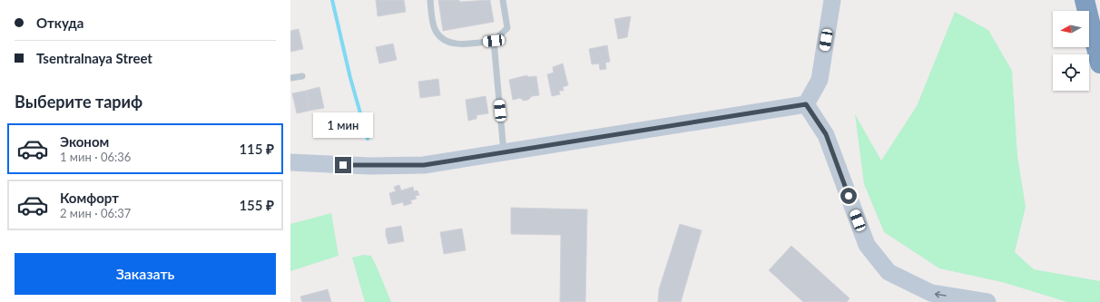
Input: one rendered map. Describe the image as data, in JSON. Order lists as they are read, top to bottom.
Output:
{
  "north": "left",
  "page": {
    "banner": ["Откуда", "Tsentralnaya Street"],
    "heading": "Выберите тариф",
    "bubble": "1 мин",
    "list": [
      {
        "name": "Эконом",
        "note": "1 мин · 06:36",
        "value": "115 ₽"
      },
      {
        "name": "Комфорт",
        "note": "2 мин · 06:37",
        "value": "155 ₽"
      }
    ],
    "buttons": "Заказать"
  }
}
